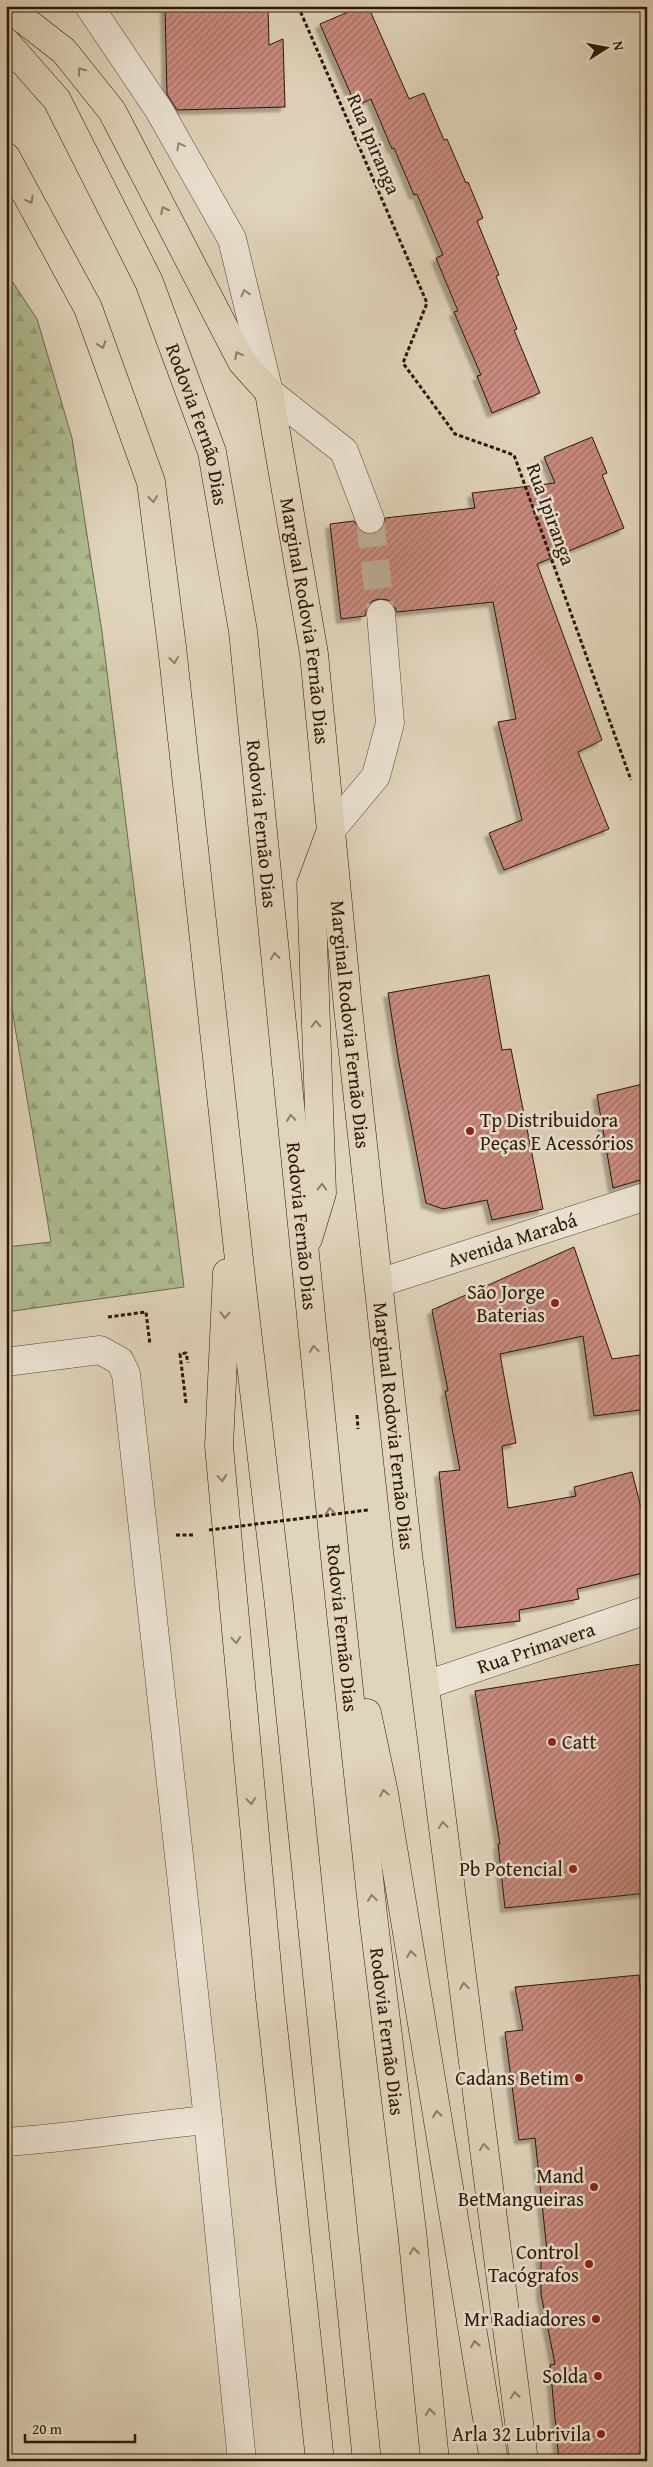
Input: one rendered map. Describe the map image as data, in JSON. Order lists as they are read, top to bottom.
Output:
{
  "streets": {
    "main road": ["Rodovia Fernão Dias", "Marginal Rodovia Fernão Dias"],
    "street": ["Avenida Marabá", "Rua Primavera"],
    "path": ["Rua Ipiranga"]
  },
  "crossings": [
    ["Marginal Rodovia Fernão Dias", "Avenida Marabá"],
    ["Marginal Rodovia Fernão Dias", "Rua Primavera"]
  ],
  "places": [
    "Tp Distribuidora Peças E Acessórios",
    "São Jorge Baterias",
    "Catt",
    "Pb Potencial",
    "Cadans Betim",
    "Mand BetMangueiras",
    "Control Tacógrafos",
    "Mr Radiadores",
    "Solda",
    "Arla 32 Lubrivila"
  ],
  "scale_bar": "20 m",
  "north": "right"
}
